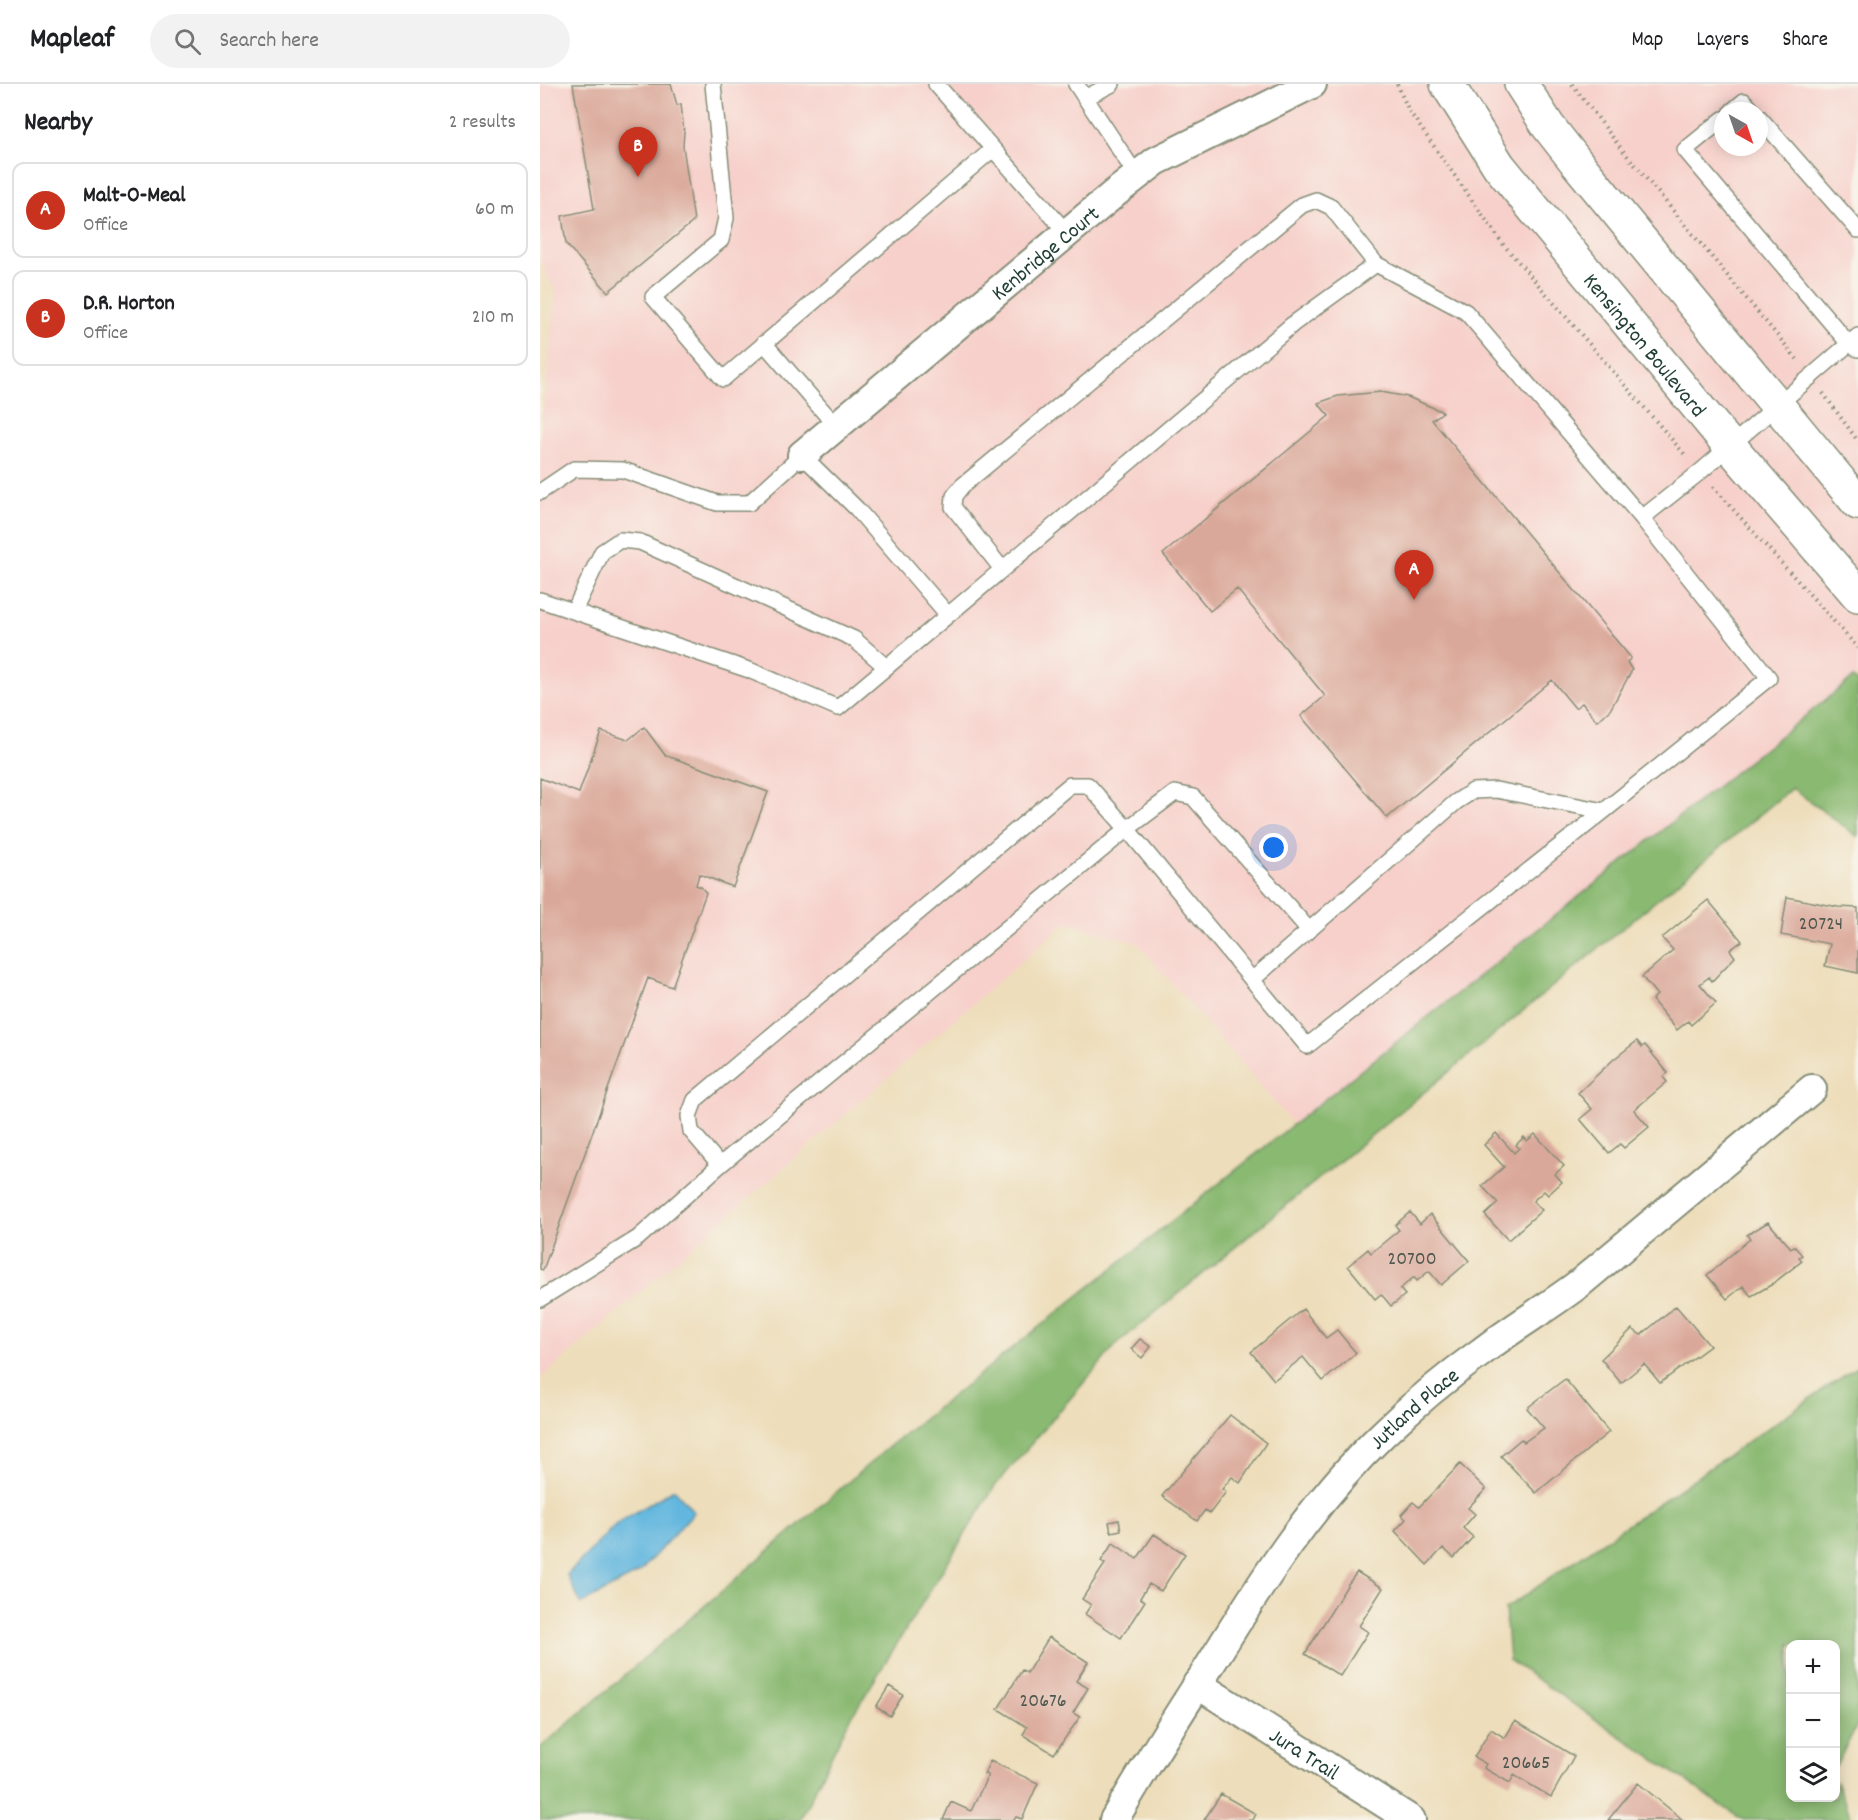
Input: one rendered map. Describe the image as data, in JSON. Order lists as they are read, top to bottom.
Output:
{
  "streets": {
    "street": [
      "Kenbridge Court",
      "Kensington Boulevard",
      "Jutland Place",
      "Jura Trail"
    ]
  },
  "crossings": [
    ["Jutland Place", "Jura Trail"]
  ],
  "house_numbers": [
    "20724",
    "20700",
    "20676",
    "20665"
  ],
  "north": "bottom right",
  "page": {
    "header": "Mapleaf",
    "search": "Search here",
    "nav": ["Map", "Layers", "Share"],
    "heading": ["Nearby", "2 results"],
    "pins": ["B", "A"],
    "list": [
      {
        "mark": "A",
        "name": "Malt-O-Meal",
        "note": "Office",
        "value": "60 m"
      },
      {
        "mark": "B",
        "name": "D.R. Horton",
        "note": "Office",
        "value": "210 m"
      }
    ],
    "map_buttons": ["+", "−"]
  }
}
